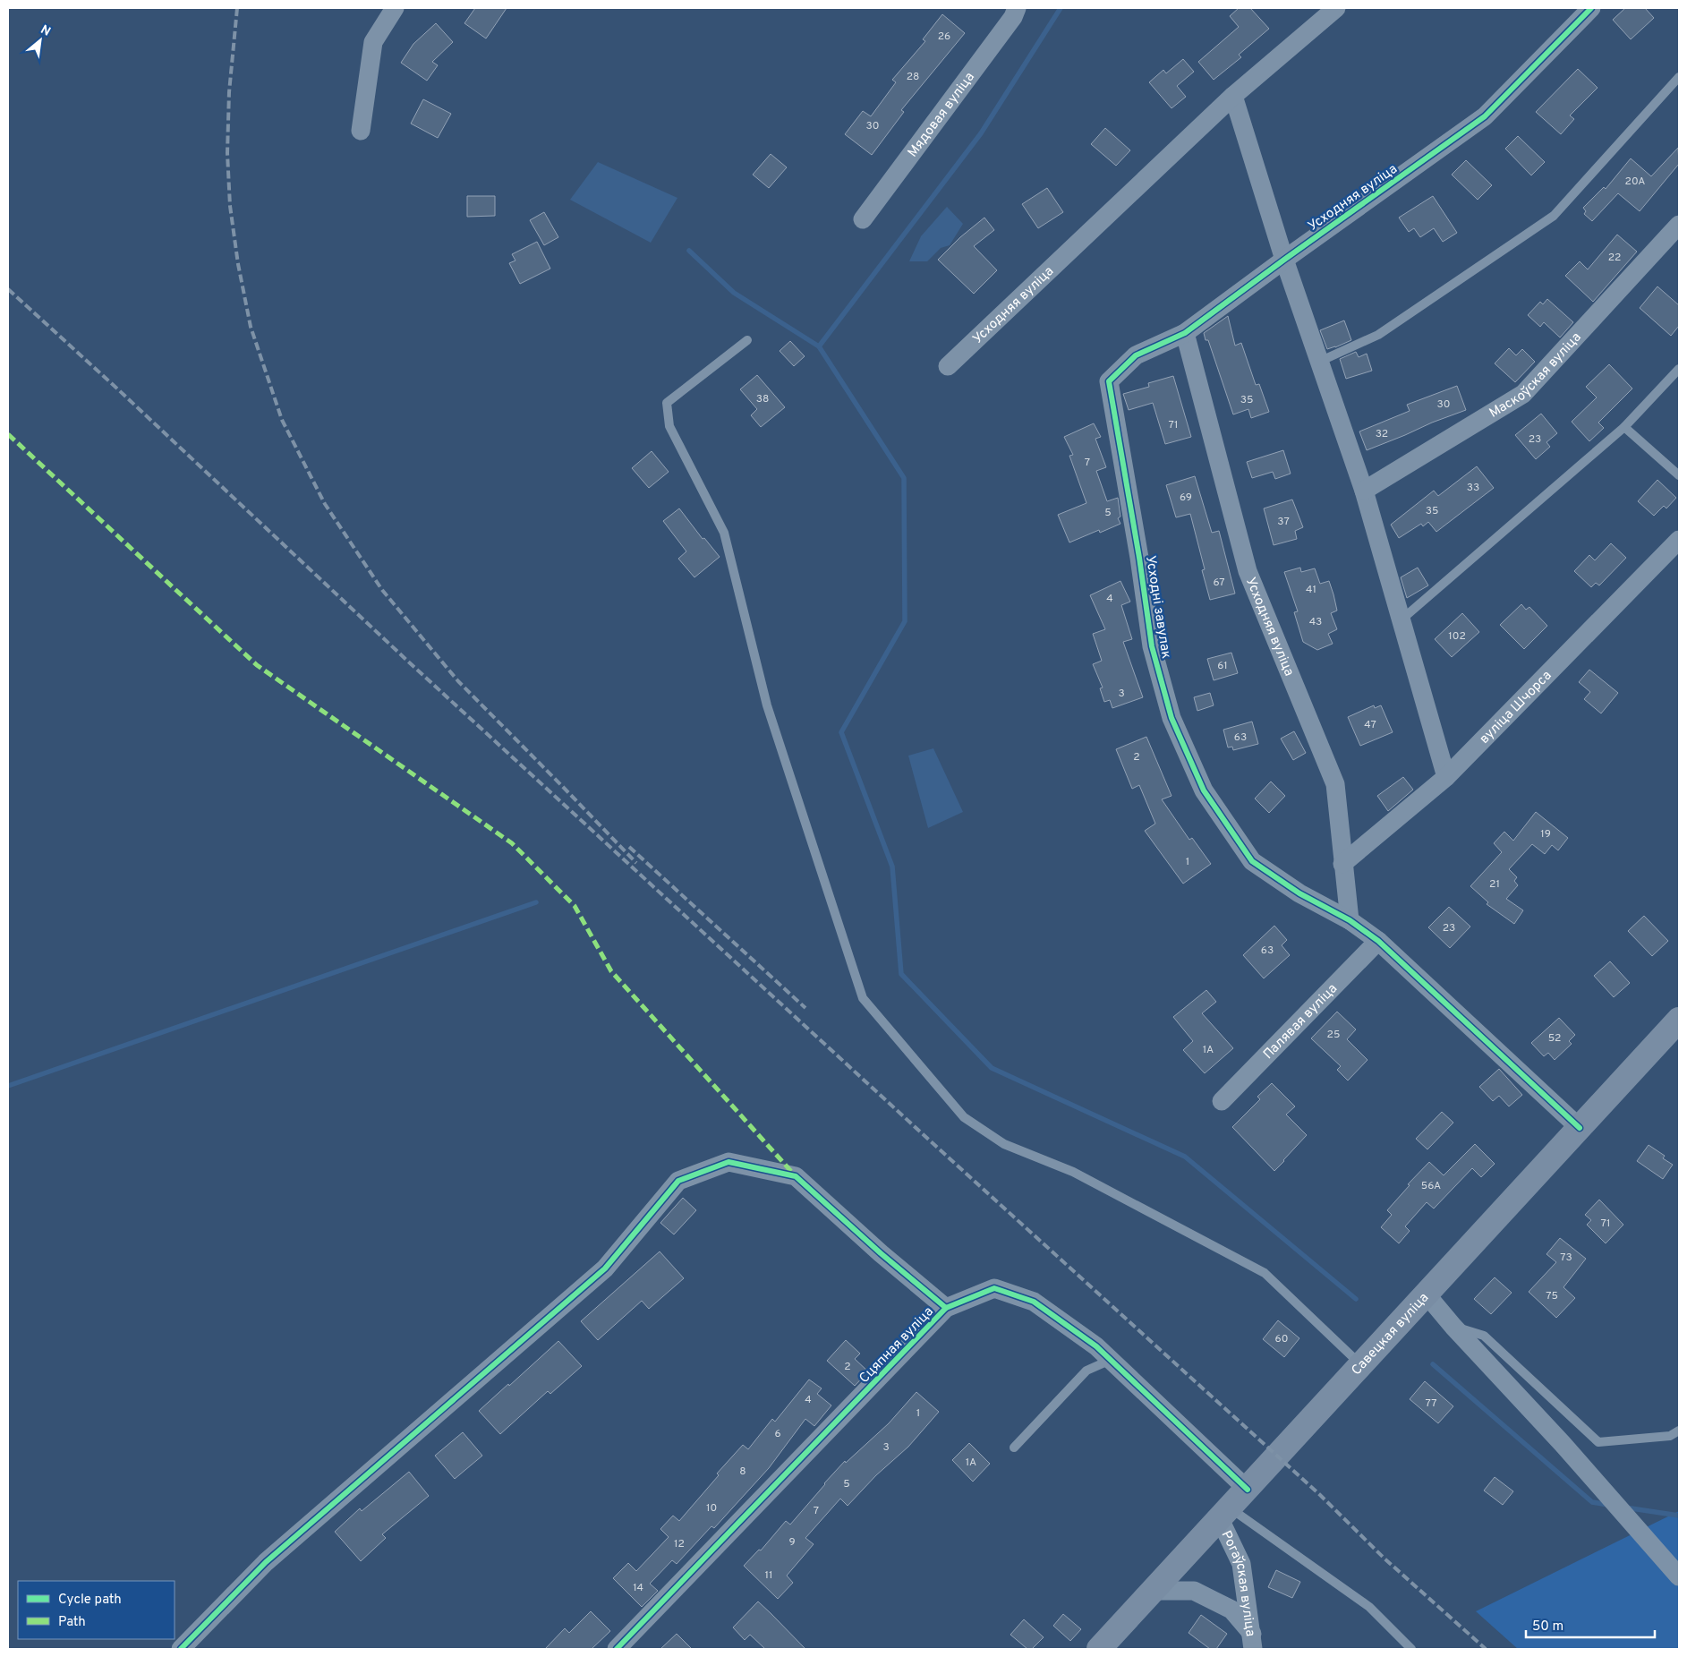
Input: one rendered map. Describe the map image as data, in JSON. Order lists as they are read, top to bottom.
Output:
{
  "streets": {
    "main road": ["Савецкая вуліца"],
    "street": [
      "Мядовая вуліца",
      "Усходняя вуліца",
      "Маскоўская вуліца",
      "Усходні завулак",
      "вуліца Шчорса",
      "Палявая вуліца",
      "Сцяпная вуліца",
      "Рогаўская вуліца"
    ]
  },
  "crossings": [
    ["Усходняя вуліца", "Усходні завулак"],
    ["Усходняя вуліца", "вуліца Шчорса"],
    ["Усходні завулак", "Палявая вуліца"],
    ["Усходні завулак", "Савецкая вуліца"],
    ["Савецкая вуліца", "Сцяпная вуліца"],
    ["Савецкая вуліца", "Рогаўская вуліца"]
  ],
  "house_numbers": [
    "26",
    "28",
    "30",
    "20А",
    "22",
    "38",
    "35",
    "30",
    "71",
    "32",
    "23",
    "7",
    "33",
    "69",
    "35",
    "5",
    "37",
    "67",
    "41",
    "4",
    "43",
    "102",
    "61",
    "3",
    "47",
    "63",
    "2",
    "19",
    "1",
    "21",
    "23",
    "63",
    "25",
    "52",
    "1А",
    "56А",
    "71",
    "73",
    "75",
    "60",
    "2",
    "4",
    "77",
    "1",
    "6",
    "3",
    "1А",
    "8",
    "5",
    "10",
    "7",
    "9",
    "12",
    "11",
    "14"
  ],
  "legend": ["Cycle path", "Path"],
  "scale_bar": "50 m",
  "north": "top right"
}
